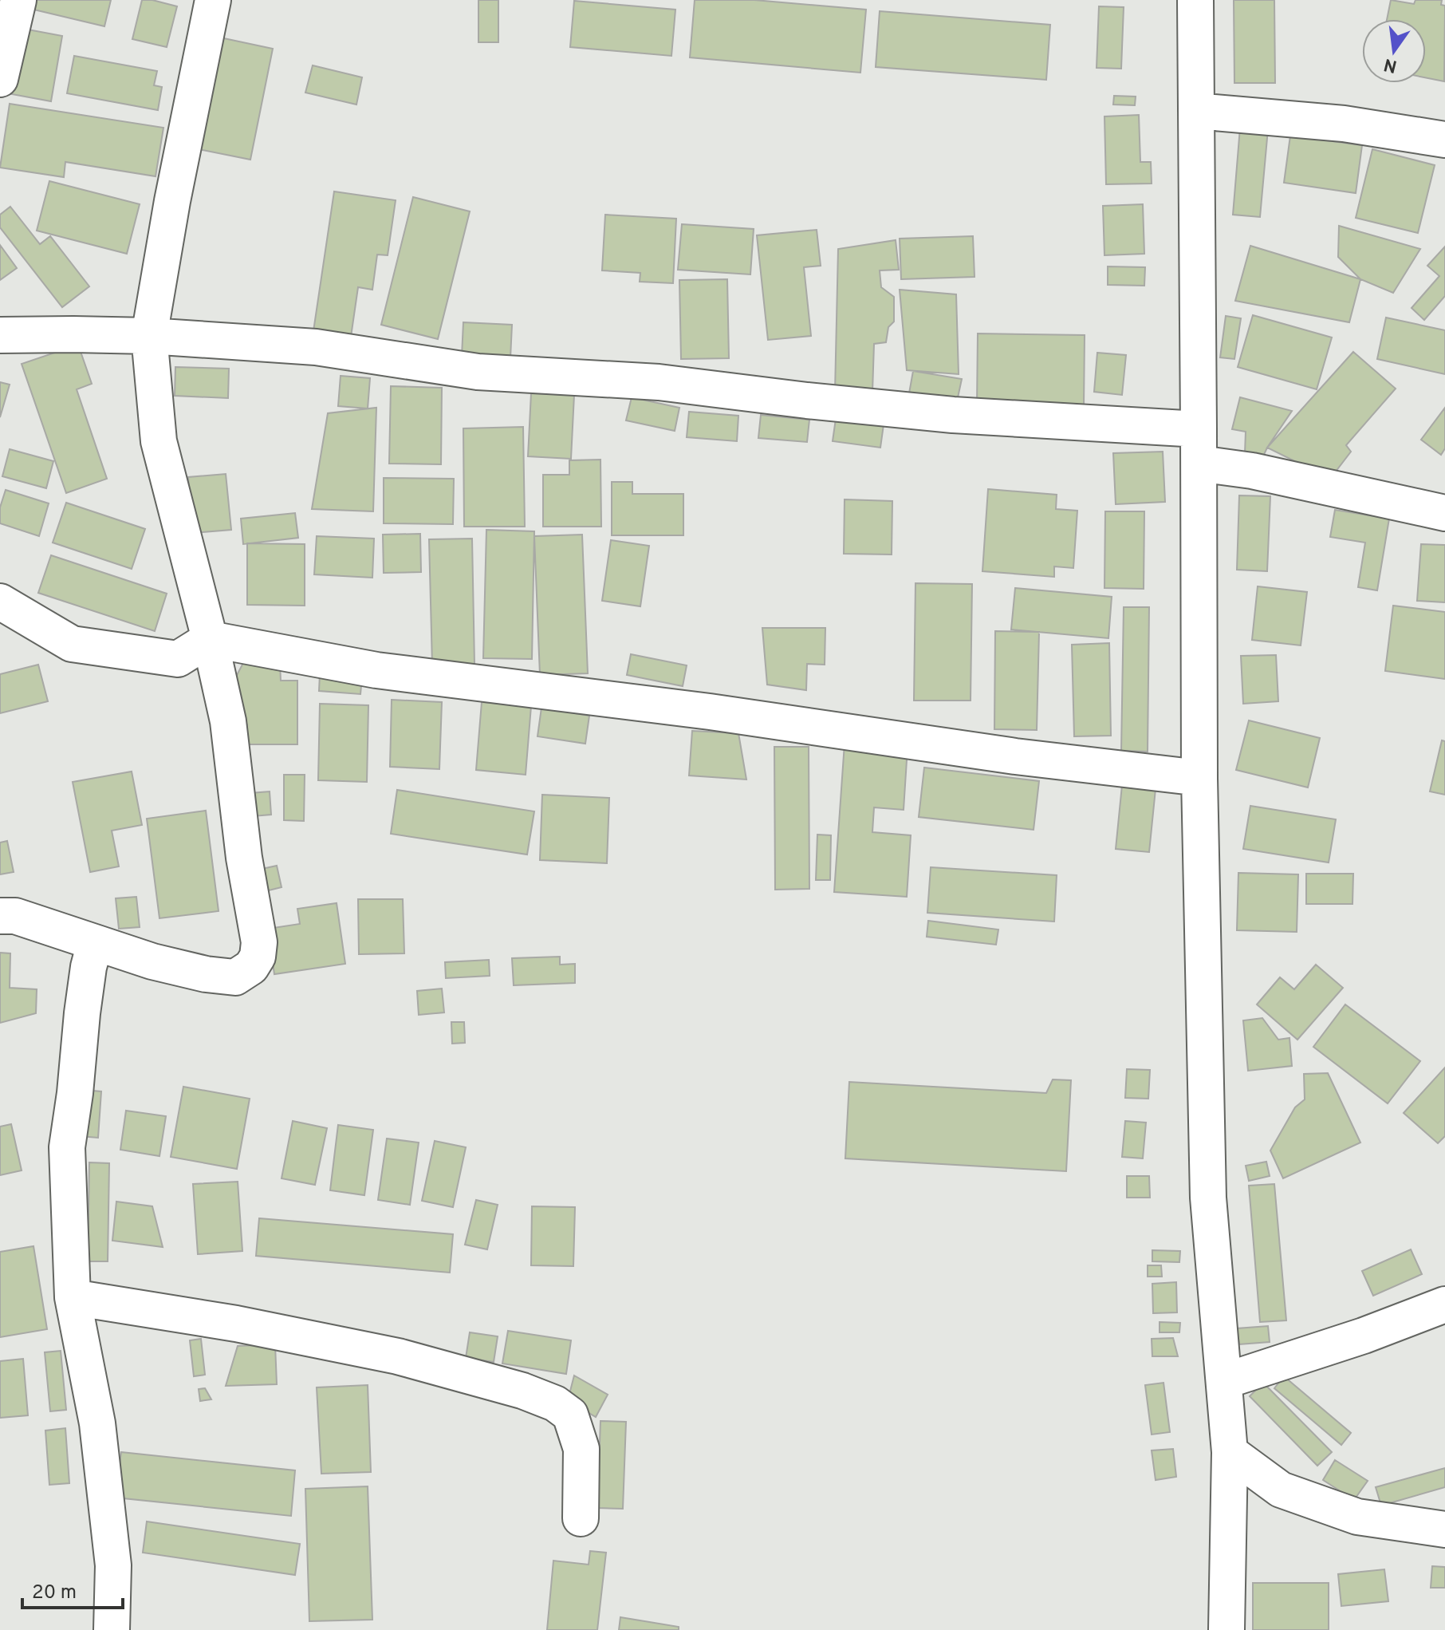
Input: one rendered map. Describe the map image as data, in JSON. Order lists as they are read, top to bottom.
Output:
{
  "scale_bar": "20 m",
  "north": "bottom"
}
